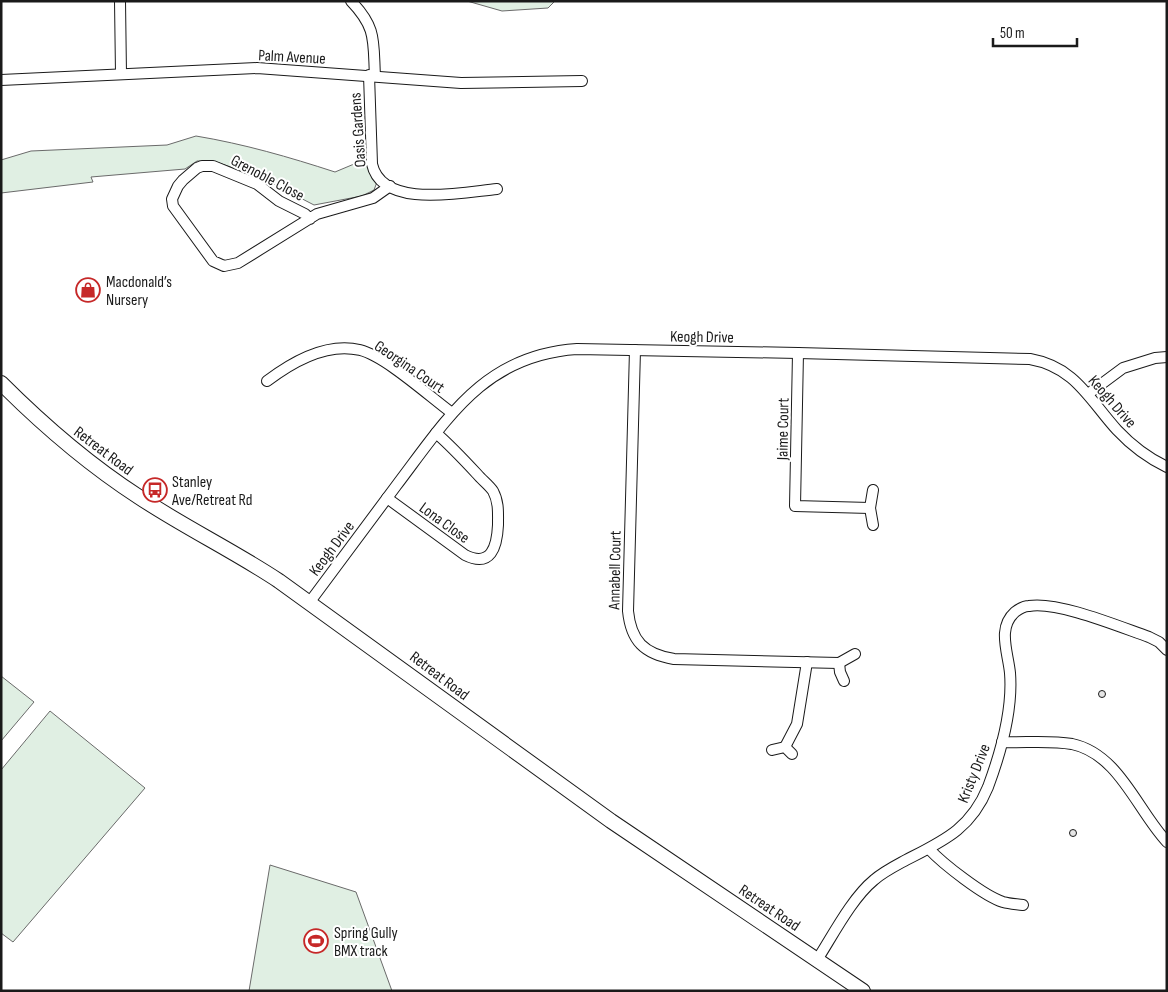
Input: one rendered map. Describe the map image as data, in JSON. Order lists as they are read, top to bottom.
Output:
{
  "streets": {
    "street": [
      "Palm Avenue",
      "Oasis Gardens",
      "Grenoble Close",
      "Keogh Drive",
      "Georgina Court",
      "Jaime Court",
      "Retreat Road",
      "Lona Close",
      "Annabell Court",
      "Kristy Drive"
    ]
  },
  "crossings": [
    ["Palm Avenue", "Oasis Gardens"],
    ["Oasis Gardens", "Grenoble Close"],
    ["Keogh Drive", "Georgina Court"],
    ["Keogh Drive", "Jaime Court"],
    ["Keogh Drive", "Retreat Road"],
    ["Keogh Drive", "Lona Close"],
    ["Keogh Drive", "Annabell Court"],
    ["Retreat Road", "Kristy Drive"]
  ],
  "places": {
    "shop": ["Macdonald’s Nursery"],
    "bus stop": ["Stanley Ave/Retreat Rd"],
    "sports": ["Spring Gully BMX track"]
  },
  "scale_bar": "50 m"
}
